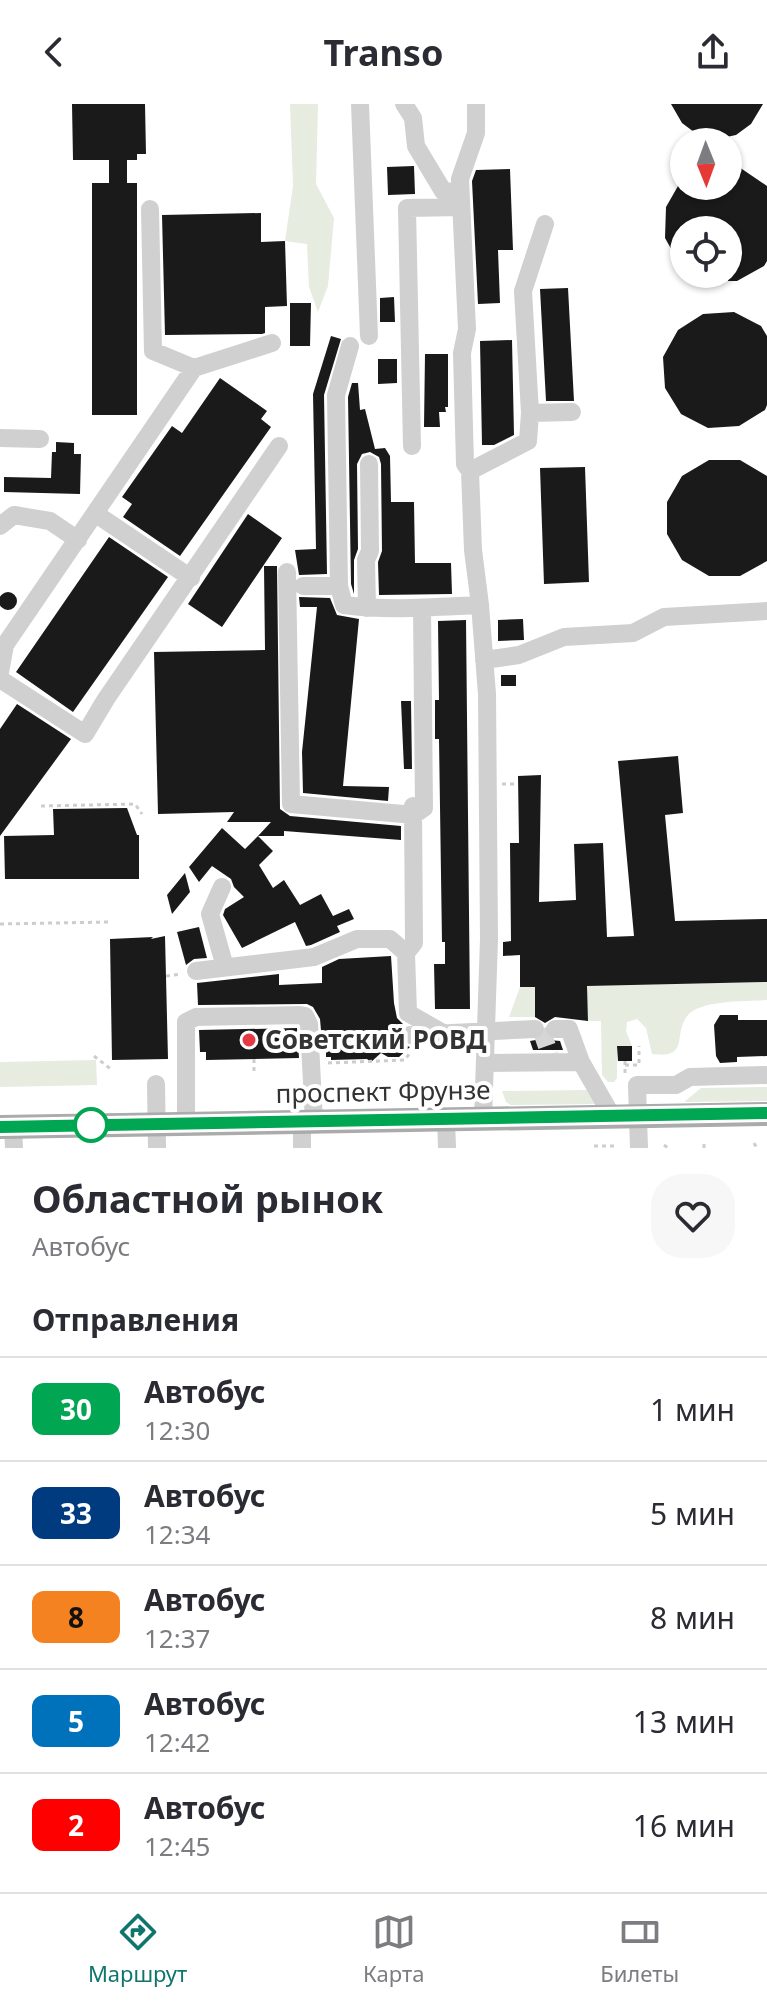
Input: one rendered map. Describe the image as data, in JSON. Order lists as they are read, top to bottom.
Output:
{
  "streets": {
    "main road": ["проспект Фрунзе"]
  },
  "places": ["Советский РОВД"],
  "lines": ["bus line 30"],
  "north": "bottom",
  "page": {
    "header": "Transo",
    "heading": [
      ["Областной рынок", "Автобус"],
      "Отправления"
    ],
    "list": [
      {
        "mark": "30",
        "name": "Автобус",
        "note": "12:30",
        "value": "1 мин"
      },
      {
        "mark": "33",
        "name": "Автобус",
        "note": "12:34",
        "value": "5 мин"
      },
      {
        "mark": "8",
        "name": "Автобус",
        "note": "12:37",
        "value": "8 мин"
      },
      {
        "mark": "5",
        "name": "Автобус",
        "note": "12:42",
        "value": "13 мин"
      },
      {
        "mark": "2",
        "name": "Автобус",
        "note": "12:45",
        "value": "16 мин"
      }
    ],
    "tabs": ["Маршрут", "Карта", "Билеты"]
  }
}
